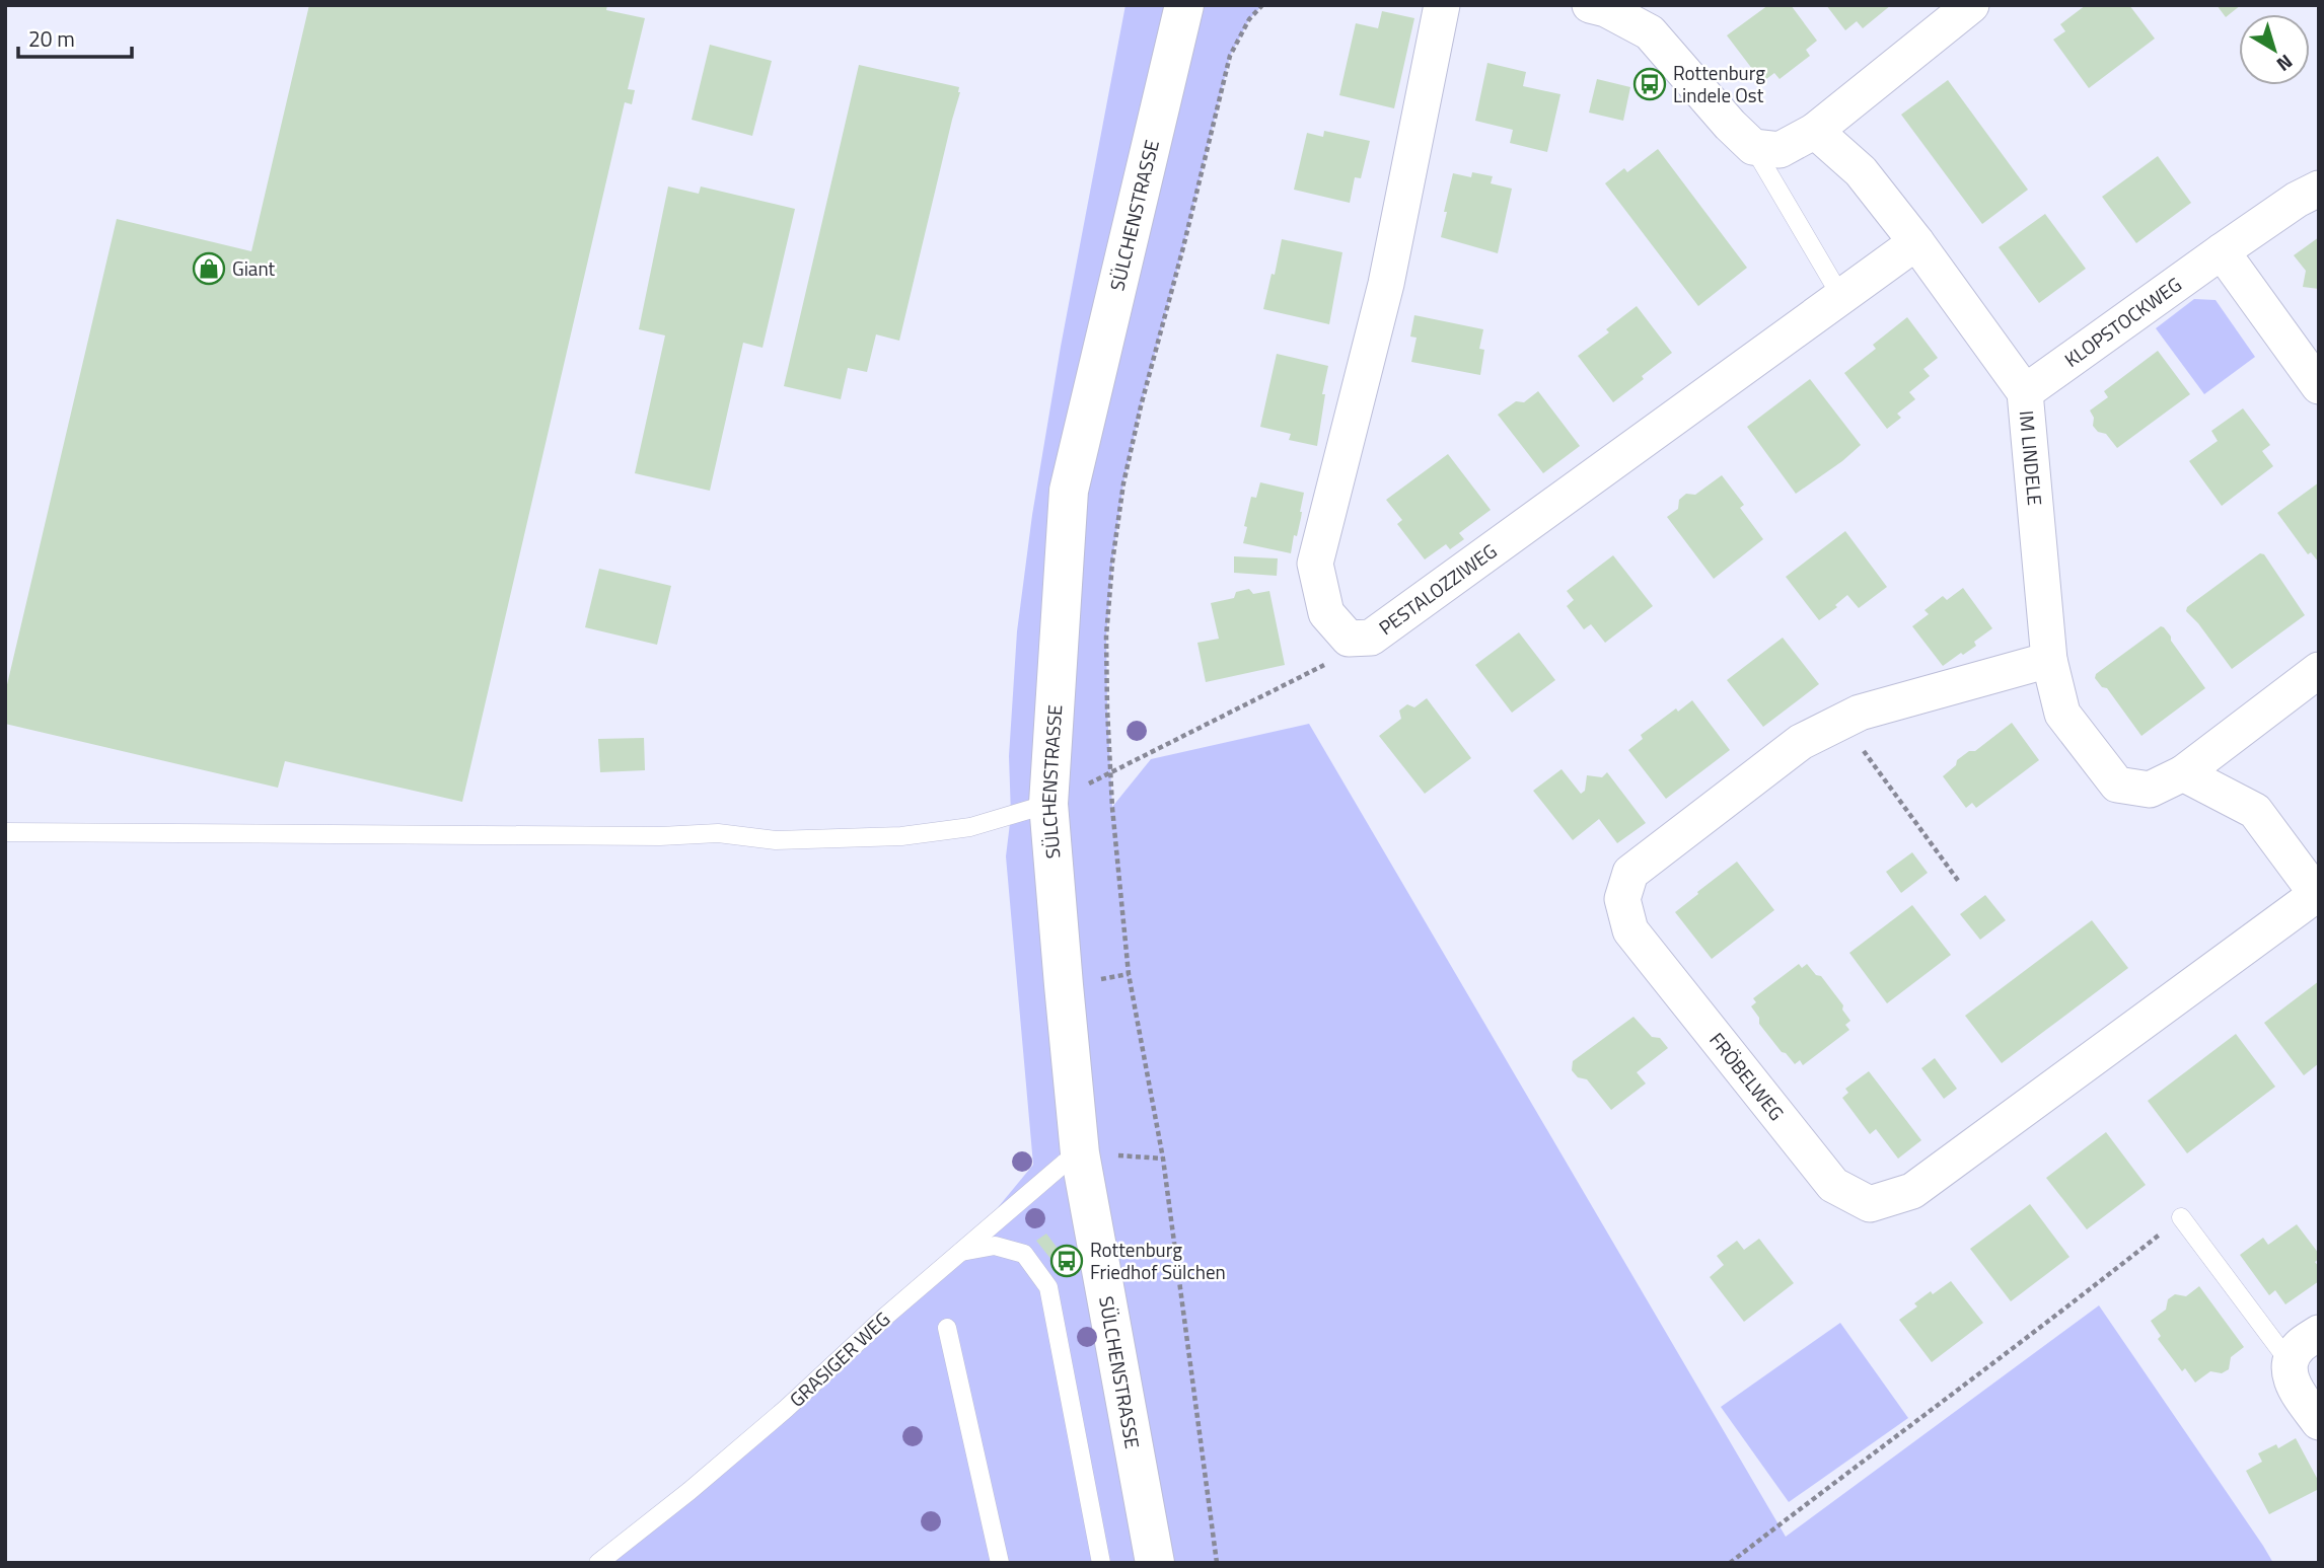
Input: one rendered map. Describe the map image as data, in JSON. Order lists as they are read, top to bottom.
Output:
{
  "streets": {
    "main road": ["SÜLCHENSTRASSE"],
    "street": [
      "KLOPSTOCKWEG",
      "IM LINDELE",
      "PESTALOZZIWEG",
      "FRÖBELWEG"
    ],
    "lane": ["GRASIGER WEG"]
  },
  "crossings": [
    ["SÜLCHENSTRASSE", "GRASIGER WEG"],
    ["KLOPSTOCKWEG", "IM LINDELE"],
    ["IM LINDELE", "PESTALOZZIWEG"],
    ["IM LINDELE", "FRÖBELWEG"]
  ],
  "places": {
    "bus stop": ["Rottenburg Lindele Ost", "Rottenburg Friedhof Sülchen"],
    "shop": ["Giant"]
  },
  "scale_bar": "20 m",
  "north": "bottom right"
}
